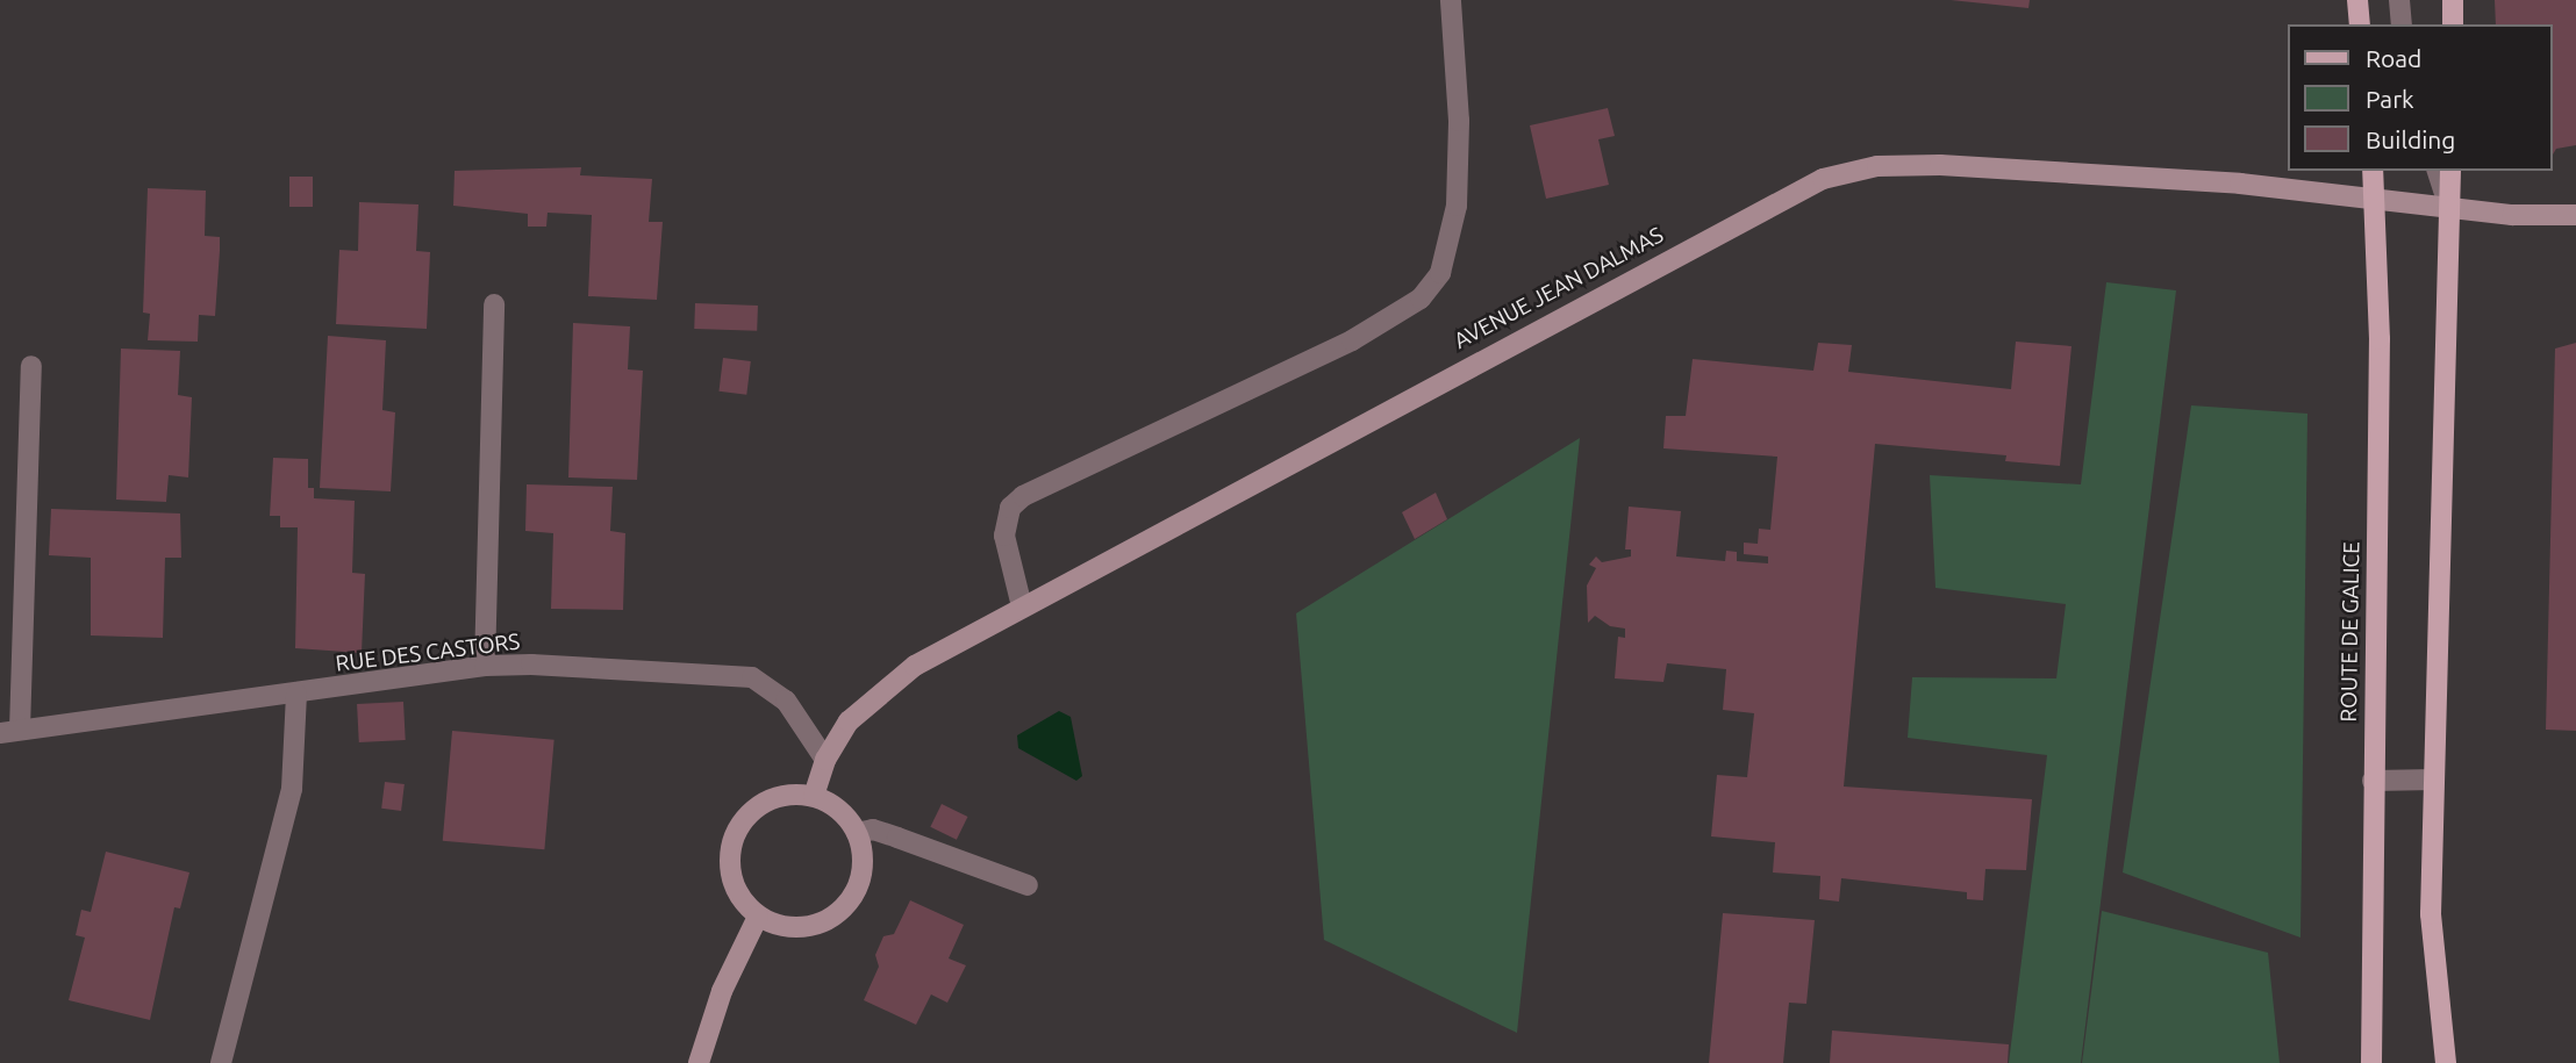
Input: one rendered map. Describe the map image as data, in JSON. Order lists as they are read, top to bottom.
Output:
{
  "streets": {
    "main road": ["ROUTE DE GALICE"],
    "street": ["AVENUE JEAN DALMAS", "RUE DES CASTORS"]
  },
  "crossings": [
    ["AVENUE JEAN DALMAS", "ROUTE DE GALICE"],
    ["AVENUE JEAN DALMAS", "RUE DES CASTORS"]
  ],
  "legend": ["Road", "Park", "Building"]
}
